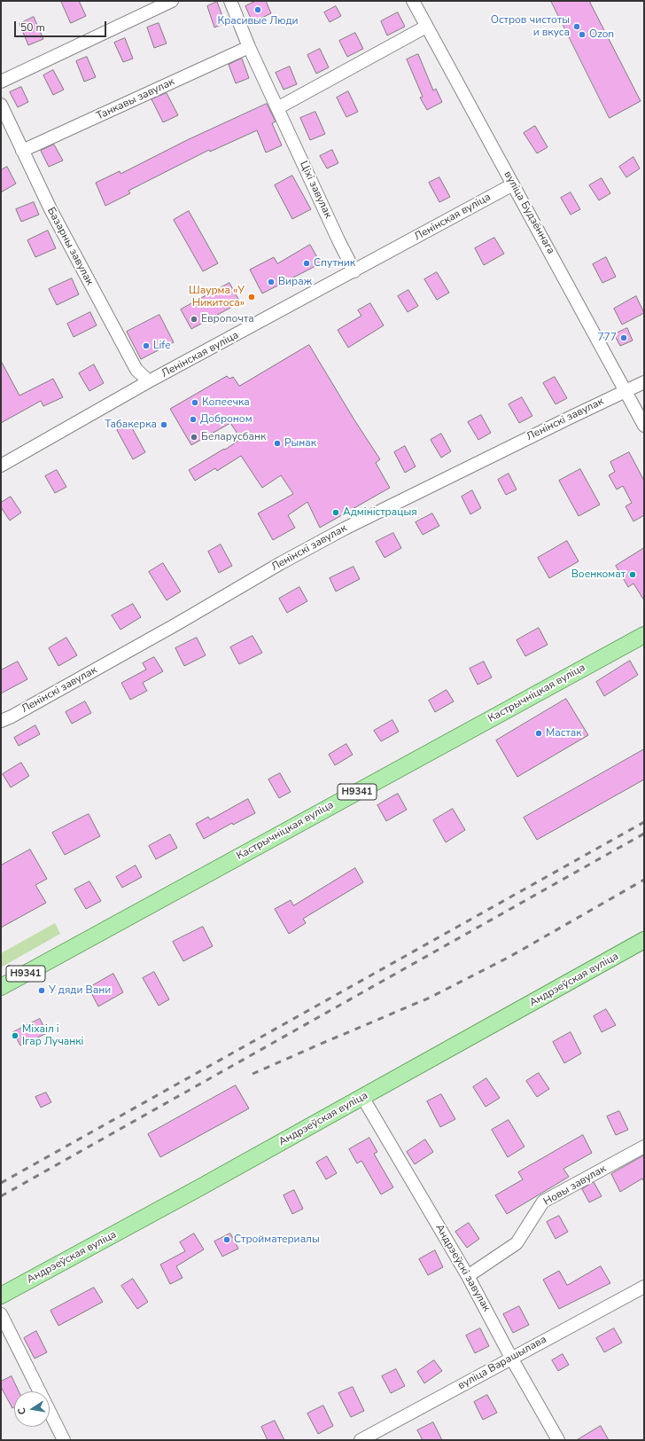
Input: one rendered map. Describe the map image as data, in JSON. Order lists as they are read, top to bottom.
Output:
{
  "streets": {
    "main road": ["Кастрычніцкая вуліца", "Н9341", "Андрэеўская вуліца"],
    "street": [
      "Танкавы завулак",
      "Ціхі завулак",
      "вуліца Будзённага",
      "Ленінская вуліца",
      "Базарны завулак",
      "Ленінскі завулак",
      "Новы завулак",
      "Андрэеўскі завулак",
      "вуліца Варашылава"
    ]
  },
  "crossings": [
    ["Танкавы завулак", "Ціхі завулак"],
    ["Танкавы завулак", "Базарны завулак"],
    ["Ціхі завулак", "Ленінская вуліца"],
    ["вуліца Будзённага", "Ленінская вуліца"],
    ["вуліца Будзённага", "Ленінскі завулак"],
    ["Ленінская вуліца", "Базарны завулак"],
    ["Андрэеўская вуліца", "Андрэеўскі завулак"],
    ["Новы завулак", "Андрэеўскі завулак"],
    ["Андрэеўскі завулак", "вуліца Варашылава"]
  ],
  "places": [
    "Красивые Люди",
    "Остров чистоты и вкуса",
    "Ozon",
    "Спутник",
    "Вираж",
    "Шаурма «У Никитоса»",
    "Европочта",
    "777",
    "Life",
    "Копеечка",
    "Доброном",
    "Табакерка",
    "Беларусбанк",
    "Рынак",
    "Адміністрацыя",
    "Военкомат",
    "Мастак",
    "У дяди Вани",
    "Міхаіл і Ігар Лучанкі",
    "Стройматериалы"
  ],
  "scale_bar": "50 m",
  "north": "left"
}
